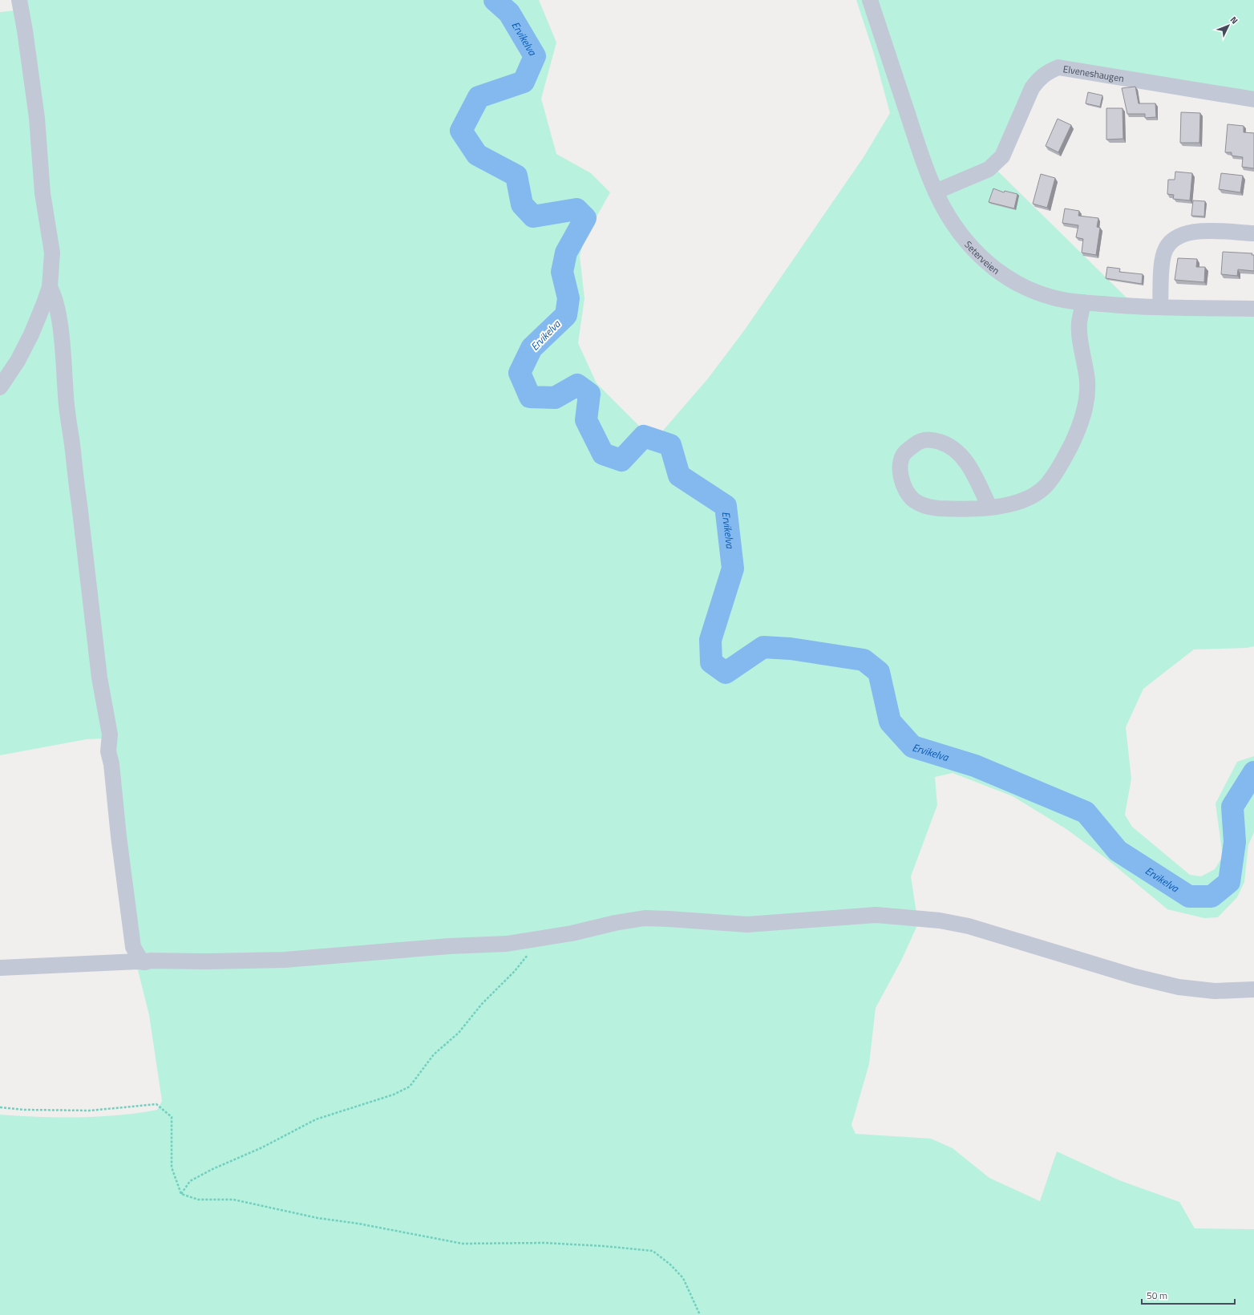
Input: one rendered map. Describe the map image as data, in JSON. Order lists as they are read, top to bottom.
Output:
{
  "streets": {
    "street": ["Elveneshaugen", "Seterveien"]
  },
  "crossings": [
    ["Elveneshaugen", "Seterveien"]
  ],
  "water": ["Ervikelva"],
  "scale_bar": "50 m",
  "north": "top right"
}
